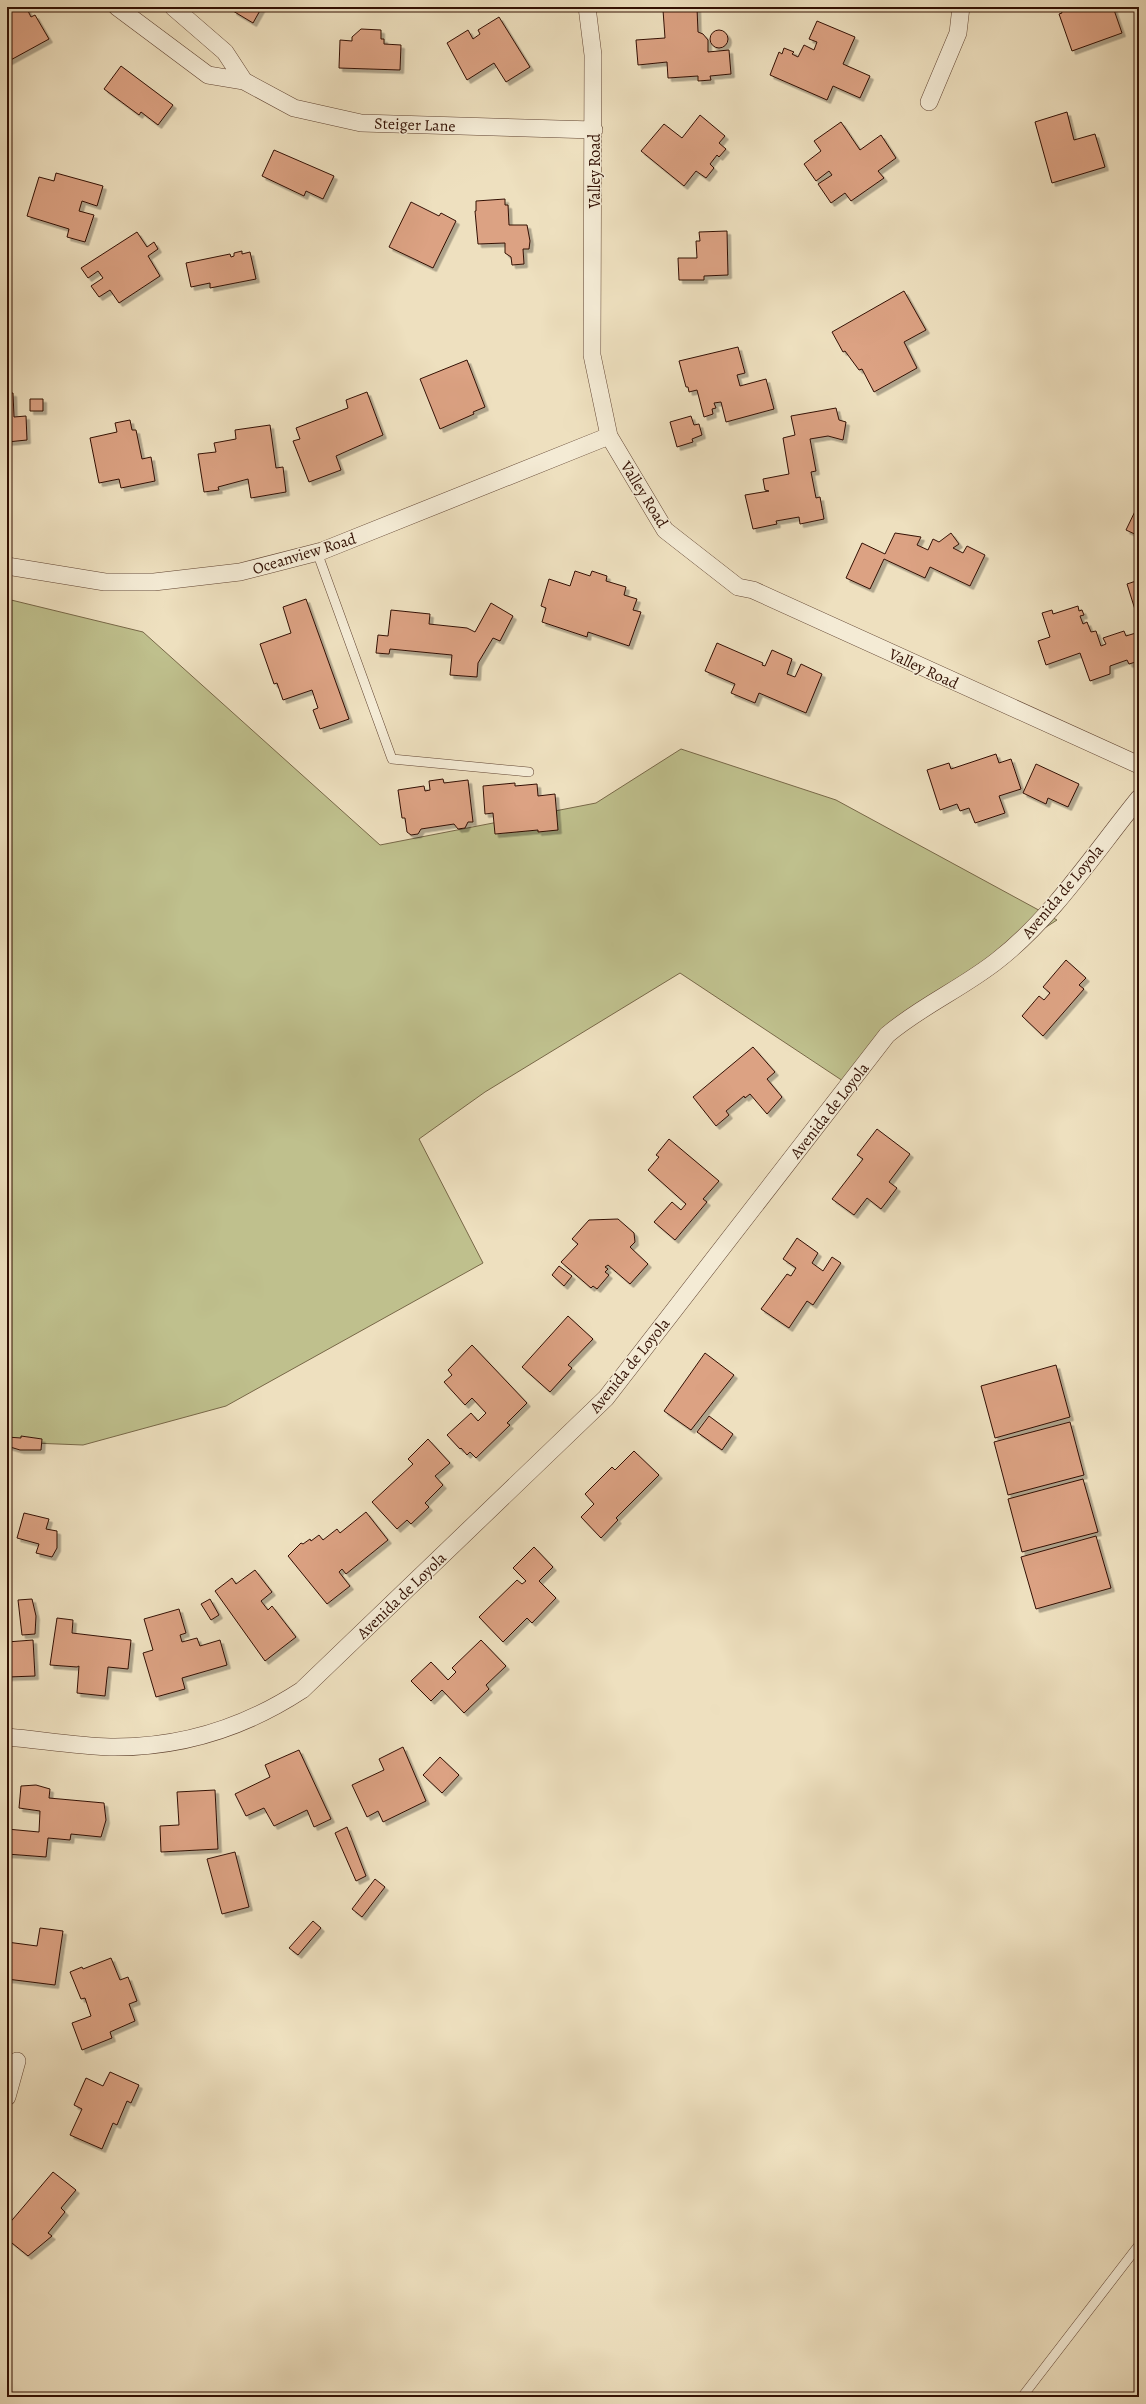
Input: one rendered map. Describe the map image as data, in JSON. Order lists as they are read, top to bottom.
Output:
{
  "streets": {
    "street": [
      "Steiger Lane",
      "Valley Road",
      "Oceanview Road",
      "Avenida de Loyola"
    ]
  },
  "crossings": [
    ["Steiger Lane", "Valley Road"],
    ["Valley Road", "Oceanview Road"]
  ]
}
